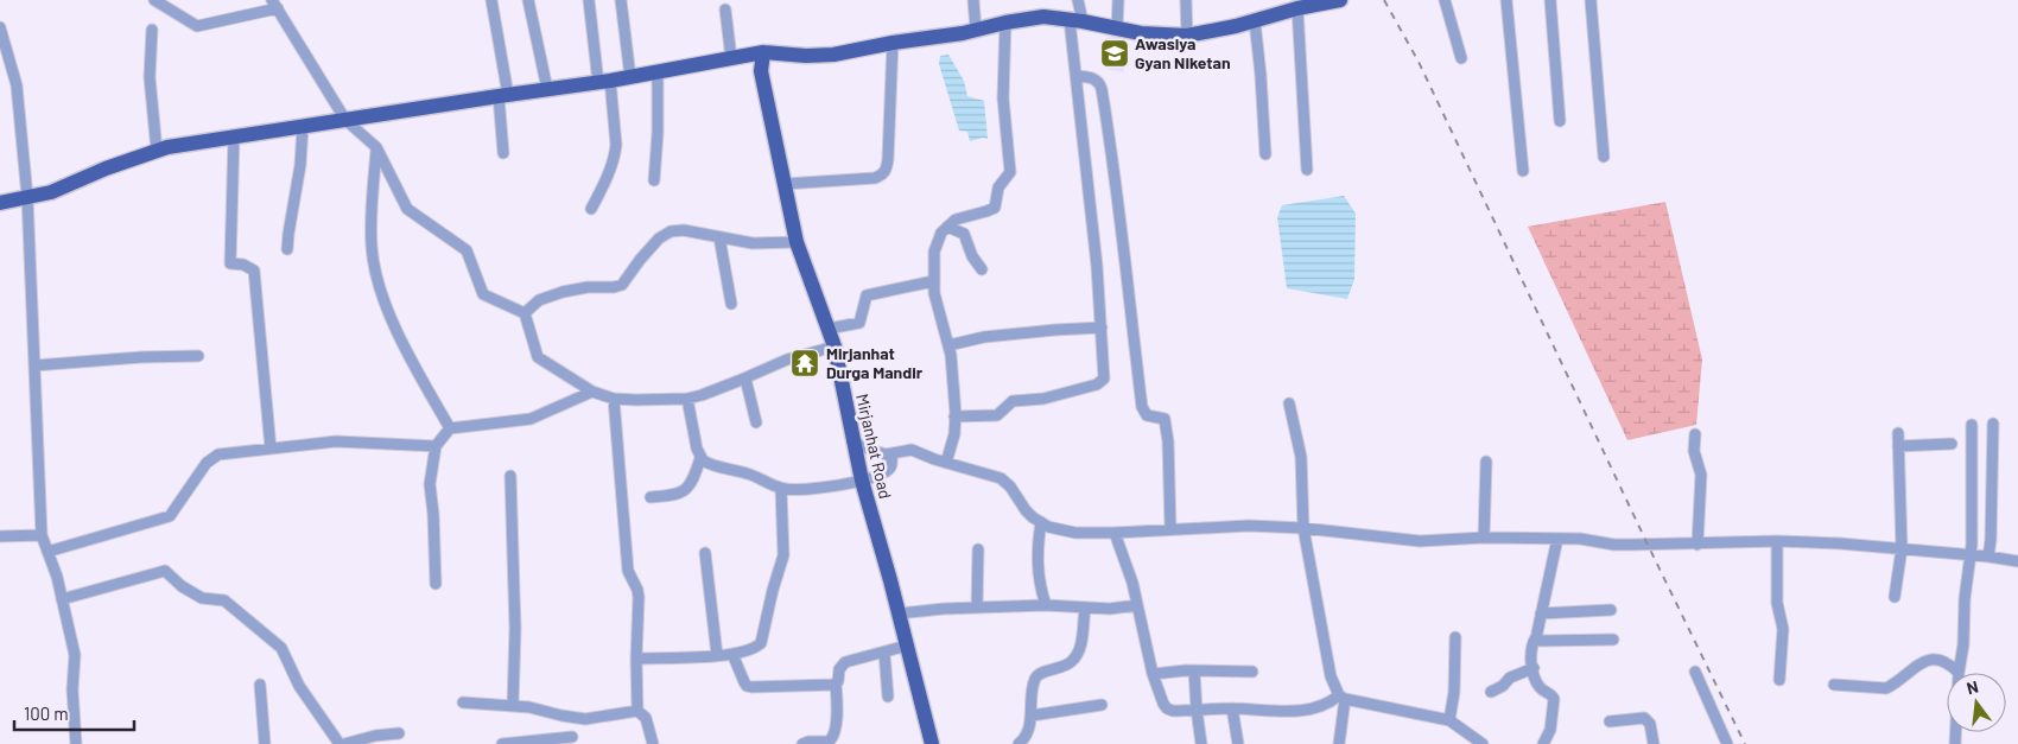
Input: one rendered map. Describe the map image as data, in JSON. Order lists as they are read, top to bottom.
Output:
{
  "streets": {
    "main road": ["Mirjanhat Road"]
  },
  "places": {
    "school or university": ["Awasiya Gyan Niketan"],
    "temple": ["Mirjanhat Durga Mandir"]
  },
  "scale_bar": "100 m",
  "north": "top"
}
